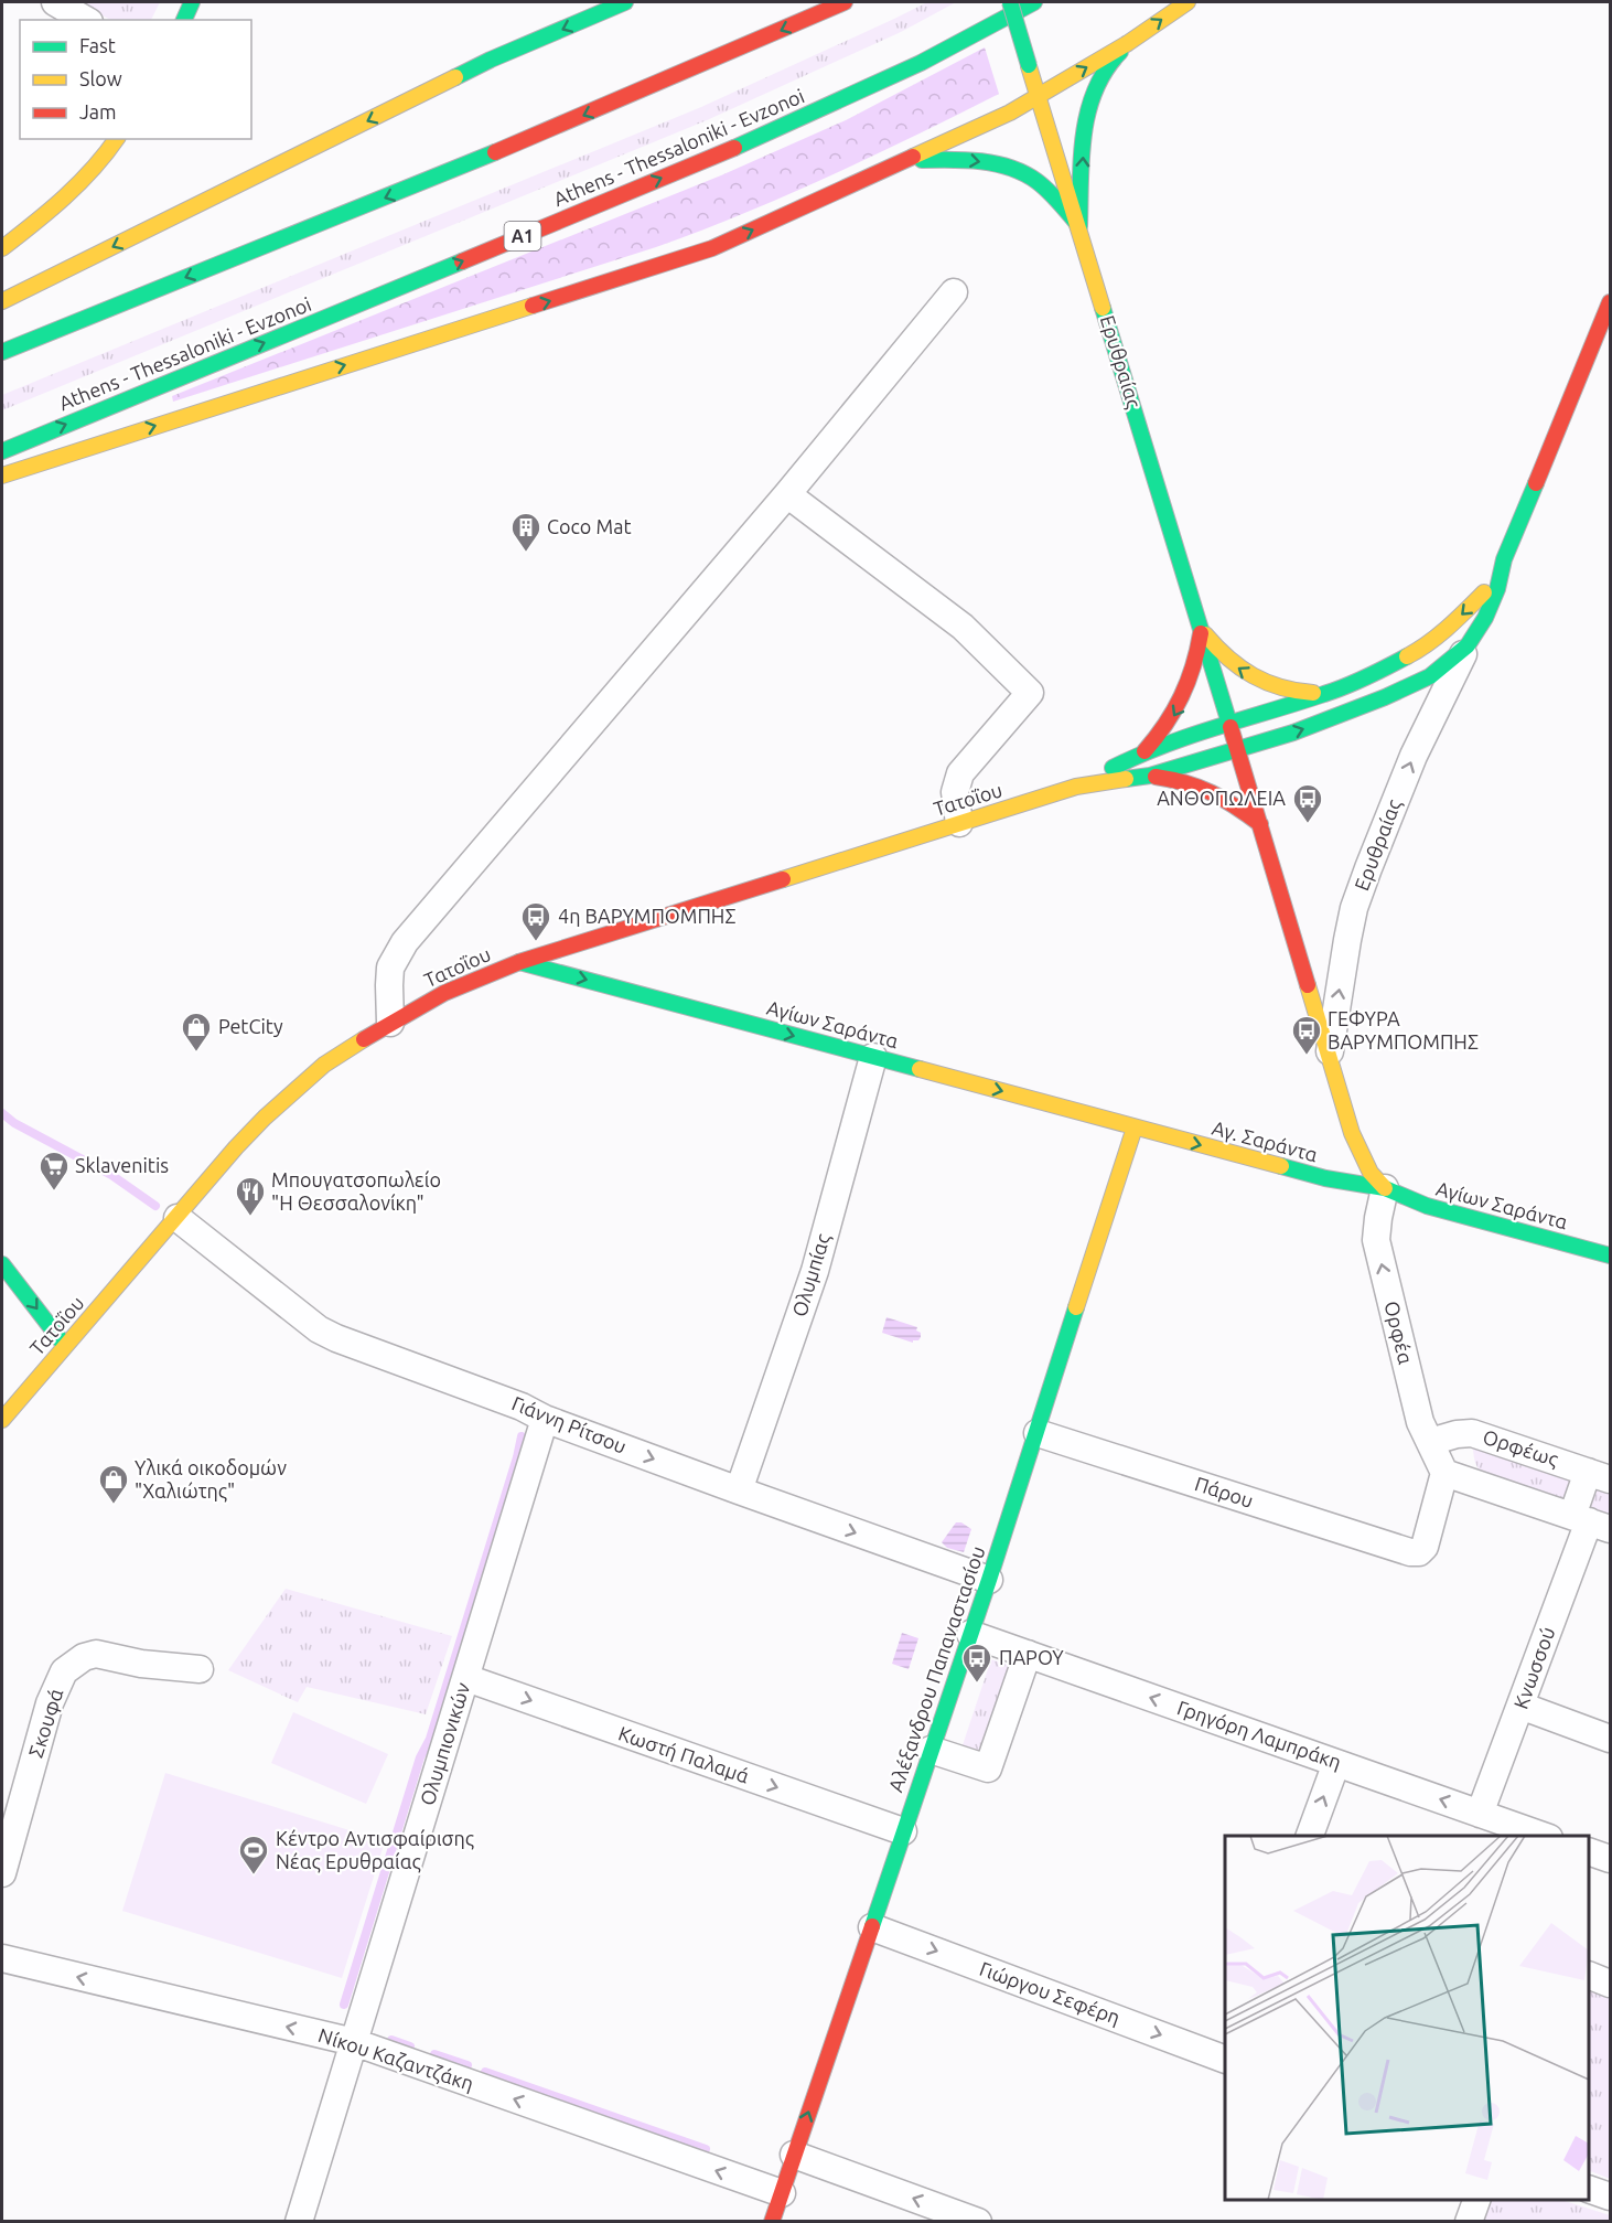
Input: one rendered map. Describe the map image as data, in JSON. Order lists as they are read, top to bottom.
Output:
{
  "streets": {
    "main road": [
      "Athens - Thessaloniki - Evzonoi",
      "Α1",
      "Ερυθραίας",
      "Τατοΐου",
      "Αγίων Σαράντα",
      "Αγ. Σαράντα",
      "Αλέξανδρου Παπαναστασίου"
    ],
    "street": [
      "Ολυμπίας",
      "Ορφέα",
      "Γιάννη Ρίτσου",
      "Ορφέως",
      "Πάρου",
      "Κνωσσού",
      "Σκουφά",
      "Γρηγόρη Λαμπράκη",
      "Ολυμπιονικών",
      "Κωστή Παλαμά",
      "Γιώργου Σεφέρη",
      "Νίκου Καζαντζάκη"
    ]
  },
  "crossings": [
    ["Ερυθραίας", "Τατοΐου"],
    ["Ερυθραίας", "Αγίων Σαράντα"],
    ["Ερυθραίας", "Αγ. Σαράντα"],
    ["Ερυθραίας", "Ορφέα"],
    ["Τατοΐου", "Αγίων Σαράντα"],
    ["Τατοΐου", "Γιάννη Ρίτσου"],
    ["Αγίων Σαράντα", "Αγ. Σαράντα"],
    ["Αγίων Σαράντα", "Ολυμπίας"],
    ["Αγίων Σαράντα", "Ορφέα"],
    ["Αγίων Σαράντα", "Αλέξανδρου Παπαναστασίου"],
    ["Αγ. Σαράντα", "Ορφέα"],
    ["Αγ. Σαράντα", "Αλέξανδρου Παπαναστασίου"],
    ["Ολυμπίας", "Γιάννη Ρίτσου"],
    ["Ορφέα", "Ορφέως"],
    ["Ορφέα", "Πάρου"],
    ["Γιάννη Ρίτσου", "Αλέξανδρου Παπαναστασίου"],
    ["Γιάννη Ρίτσου", "Ολυμπιονικών"],
    ["Ορφέως", "Κνωσσού"],
    ["Πάρου", "Αλέξανδρου Παπαναστασίου"],
    ["Κνωσσού", "Γρηγόρη Λαμπράκη"],
    ["Αλέξανδρου Παπαναστασίου", "Γρηγόρη Λαμπράκη"],
    ["Αλέξανδρου Παπαναστασίου", "Κωστή Παλαμά"],
    ["Αλέξανδρου Παπαναστασίου", "Γιώργου Σεφέρη"],
    ["Αλέξανδρου Παπαναστασίου", "Νίκου Καζαντζάκη"],
    ["Ολυμπιονικών", "Κωστή Παλαμά"],
    ["Ολυμπιονικών", "Νίκου Καζαντζάκη"]
  ],
  "one_way": [
    "Αγίων Σαράντα",
    "Αγ. Σαράντα",
    "Ορφέα",
    "Γιάννη Ρίτσου",
    "Γρηγόρη Λαμπράκη",
    "Κωστή Παλαμά",
    "Γιώργου Σεφέρη",
    "Νίκου Καζαντζάκη"
  ],
  "places": {
    "building": ["Coco Mat"],
    "bus stop": [
      "ΑΝΘΟΠΩΛΕΙΑ",
      "4η ΒΑΡΥΜΠΟΜΠΗΣ",
      "ΓΕΦΥΡΑ ΒΑΡΥΜΠΟΜΠΗΣ",
      "ΠΑΡΟΥ"
    ],
    "shop": ["PetCity", "Υλικά οικοδομών \"Χαλιώτης\""],
    "supermarket": ["Sklavenitis"],
    "restaurant": ["Μπουγατσοπωλείο \"Η Θεσσαλονίκη\""],
    "sports": ["Κέντρο Αντισφαίρισης Νέας Ερυθραίας"]
  },
  "legend": ["Fast", "Slow", "Jam"]
}
